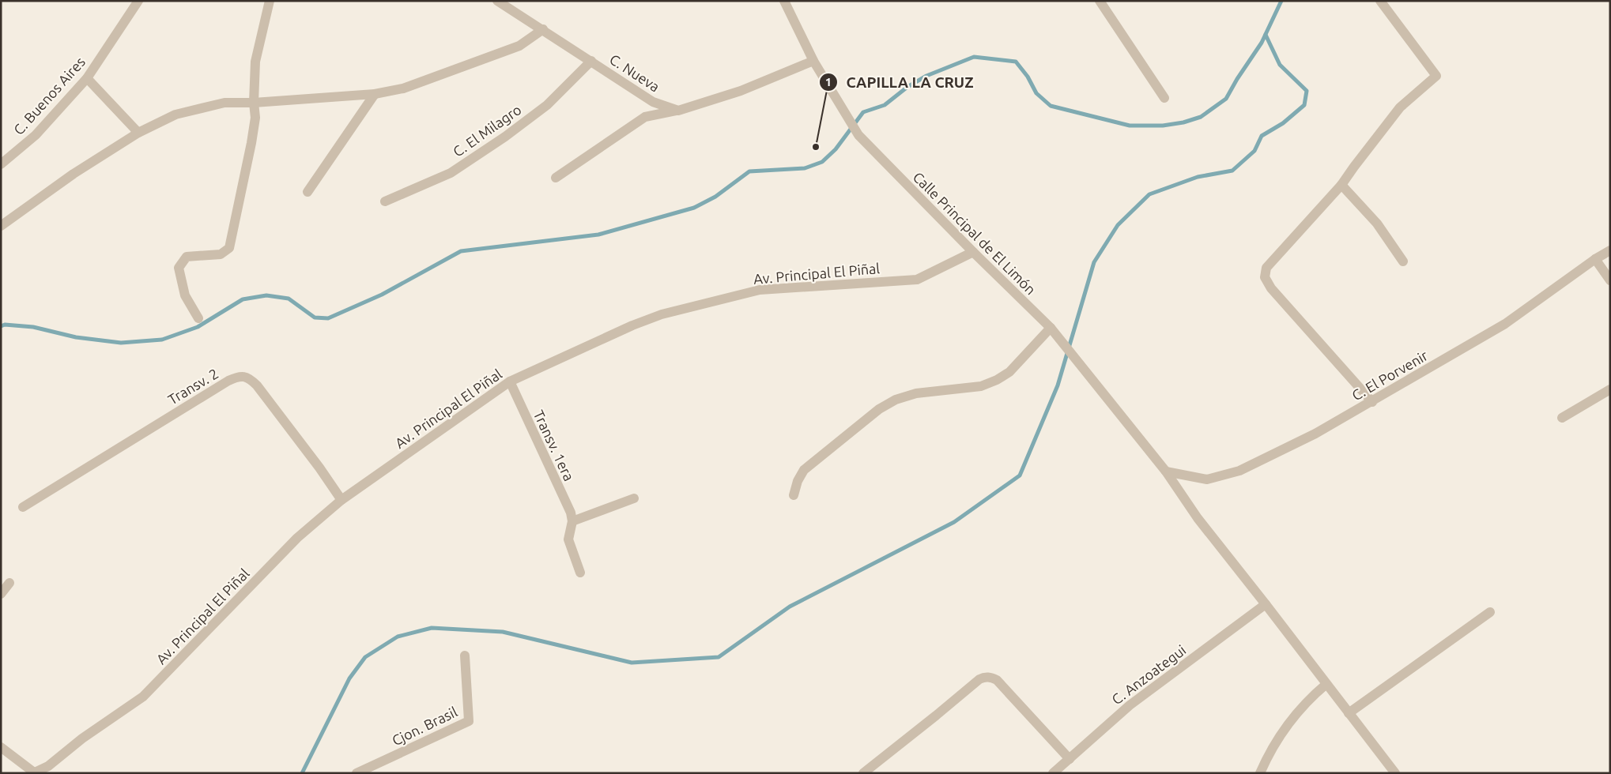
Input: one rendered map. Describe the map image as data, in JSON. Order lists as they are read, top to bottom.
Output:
{
  "streets": {
    "street": [
      "C. Nueva",
      "C. Buenos Aires",
      "C. El Milagro",
      "Calle Principal de El Limón",
      "Av. Principal El Piñal",
      "C. El Porvenir",
      "Transv. 2",
      "Transv. 1era",
      "C. Anzoategui",
      "Cjon. Brasil"
    ]
  },
  "crossings": [
    ["C. Nueva", "C. El Milagro"],
    ["Calle Principal de El Limón", "Av. Principal El Piñal"],
    ["Calle Principal de El Limón", "C. El Porvenir"],
    ["Calle Principal de El Limón", "C. Anzoategui"],
    ["Av. Principal El Piñal", "Transv. 2"],
    ["Av. Principal El Piñal", "Transv. 1era"]
  ],
  "places": ["CAPILLA LA CRUZ"]
}
